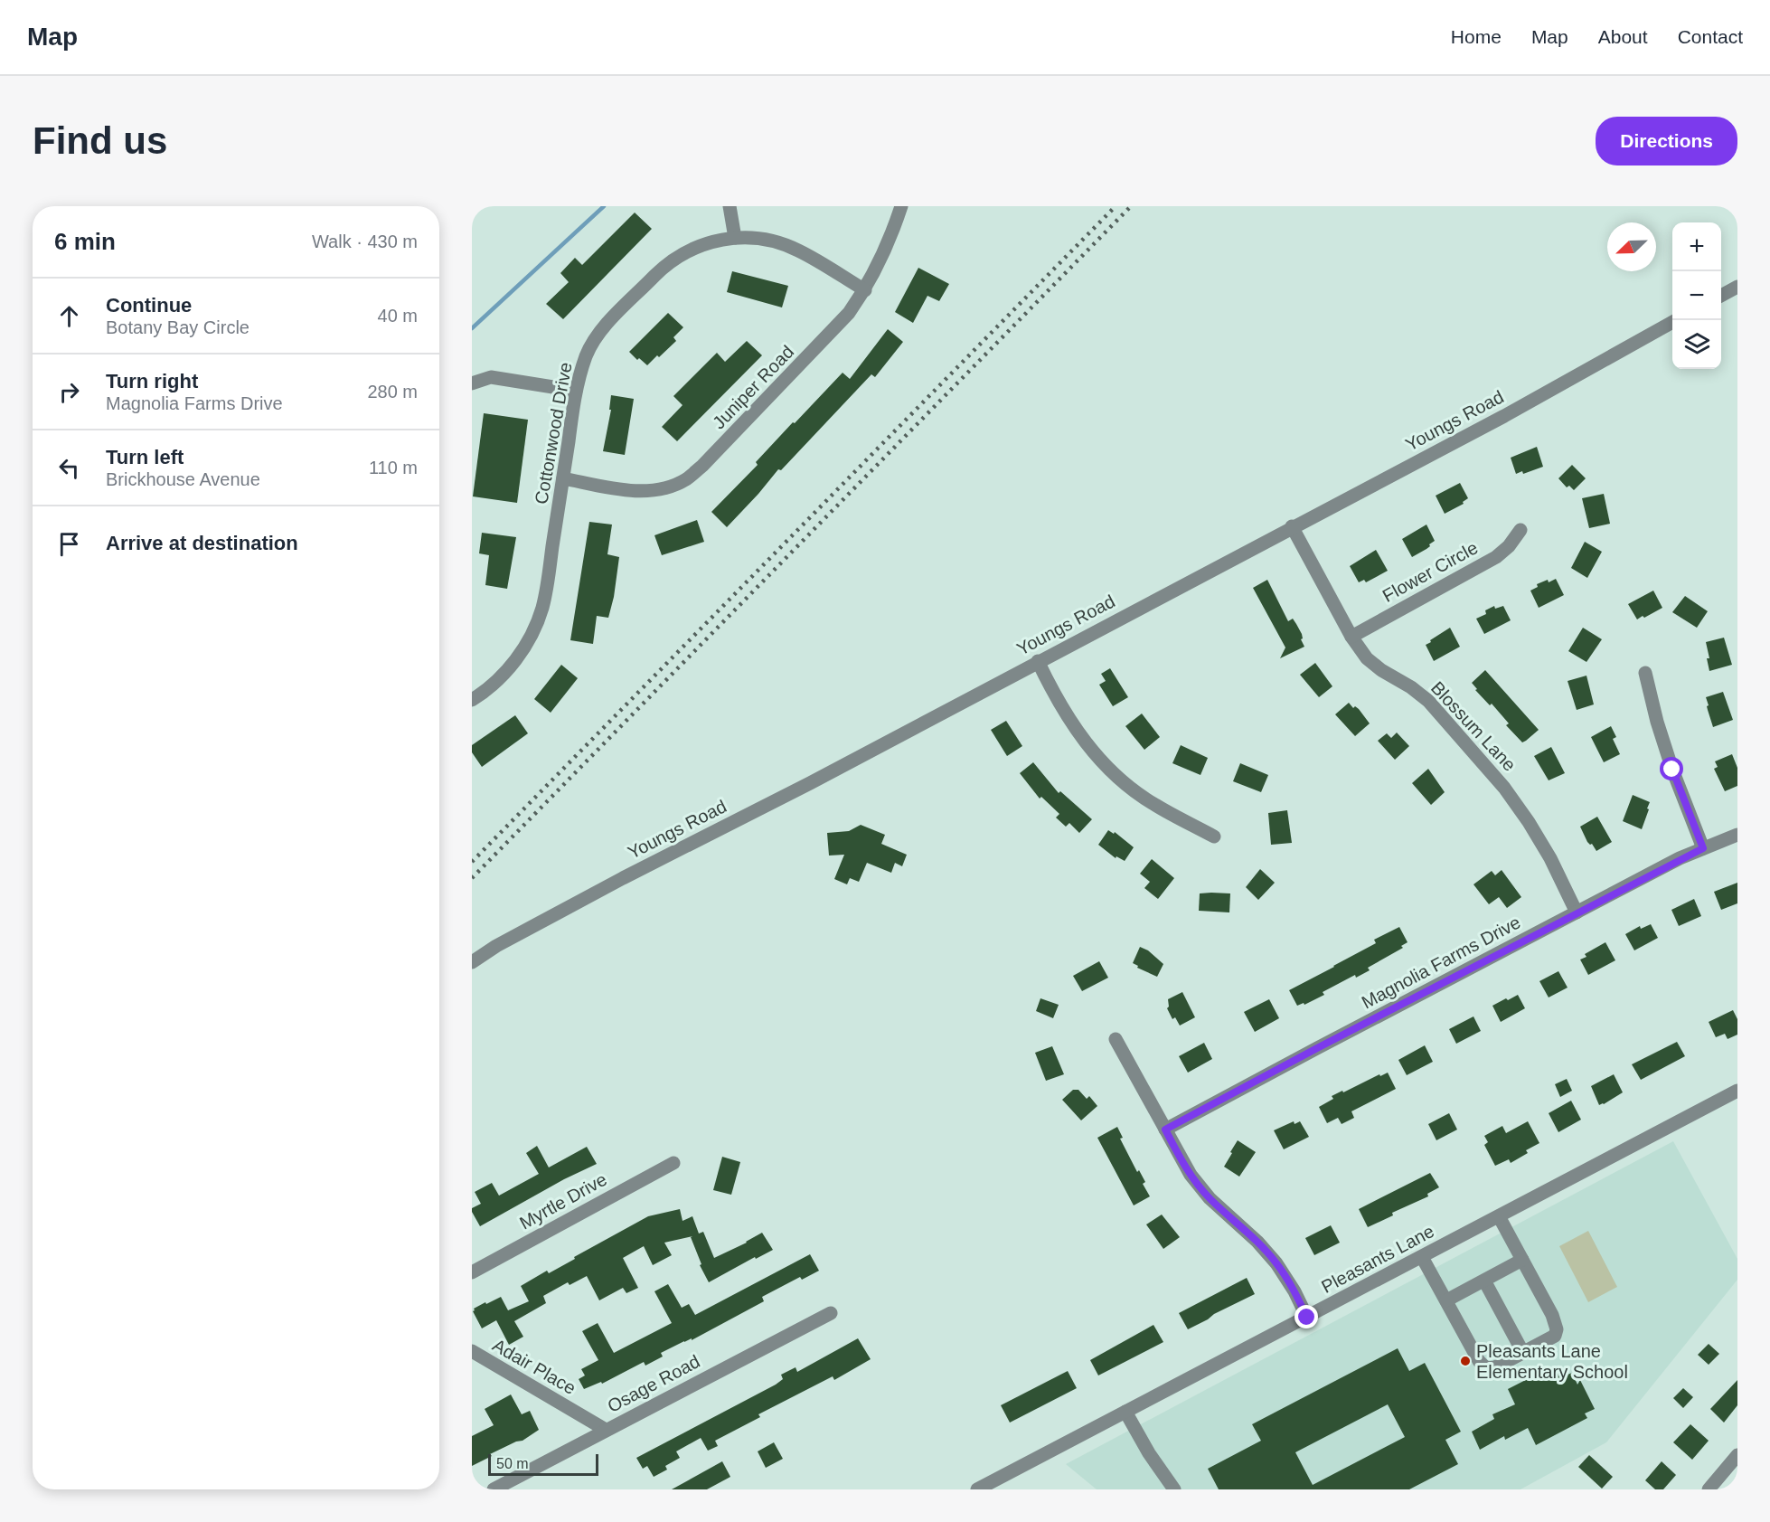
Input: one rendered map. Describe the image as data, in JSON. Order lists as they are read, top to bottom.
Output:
{
  "streets": {
    "street": [
      "Juniper Road",
      "Youngs Road",
      "Cottonwood Drive",
      "Flower Circle",
      "Blossum Lane",
      "Magnolia Farms Drive",
      "Myrtle Drive",
      "Pleasants Lane",
      "Adair Place",
      "Osage Road"
    ]
  },
  "crossings": [
    ["Juniper Road", "Cottonwood Drive"],
    ["Youngs Road", "Blossum Lane"],
    ["Flower Circle", "Blossum Lane"],
    ["Blossum Lane", "Magnolia Farms Drive"],
    ["Adair Place", "Osage Road"]
  ],
  "places": ["Pleasants Lane Elementary School"],
  "scale_bar": "50 m",
  "north": "bottom left",
  "page": {
    "header": "Map",
    "nav": [
      "Home",
      "Map",
      "About",
      "Contact"
    ],
    "buttons": "Directions",
    "title": "Find us",
    "heading": ["6 min", "Walk · 430 m"],
    "map_buttons": ["+", "−"],
    "list": [
      ["Continue", "Botany Bay Circle", "40 m"],
      ["Turn right", "Magnolia Farms Drive", "280 m"],
      ["Turn left", "Brickhouse Avenue", "110 m"],
      "Arrive at destination"
    ],
    "scale": "50 m"
  }
}
